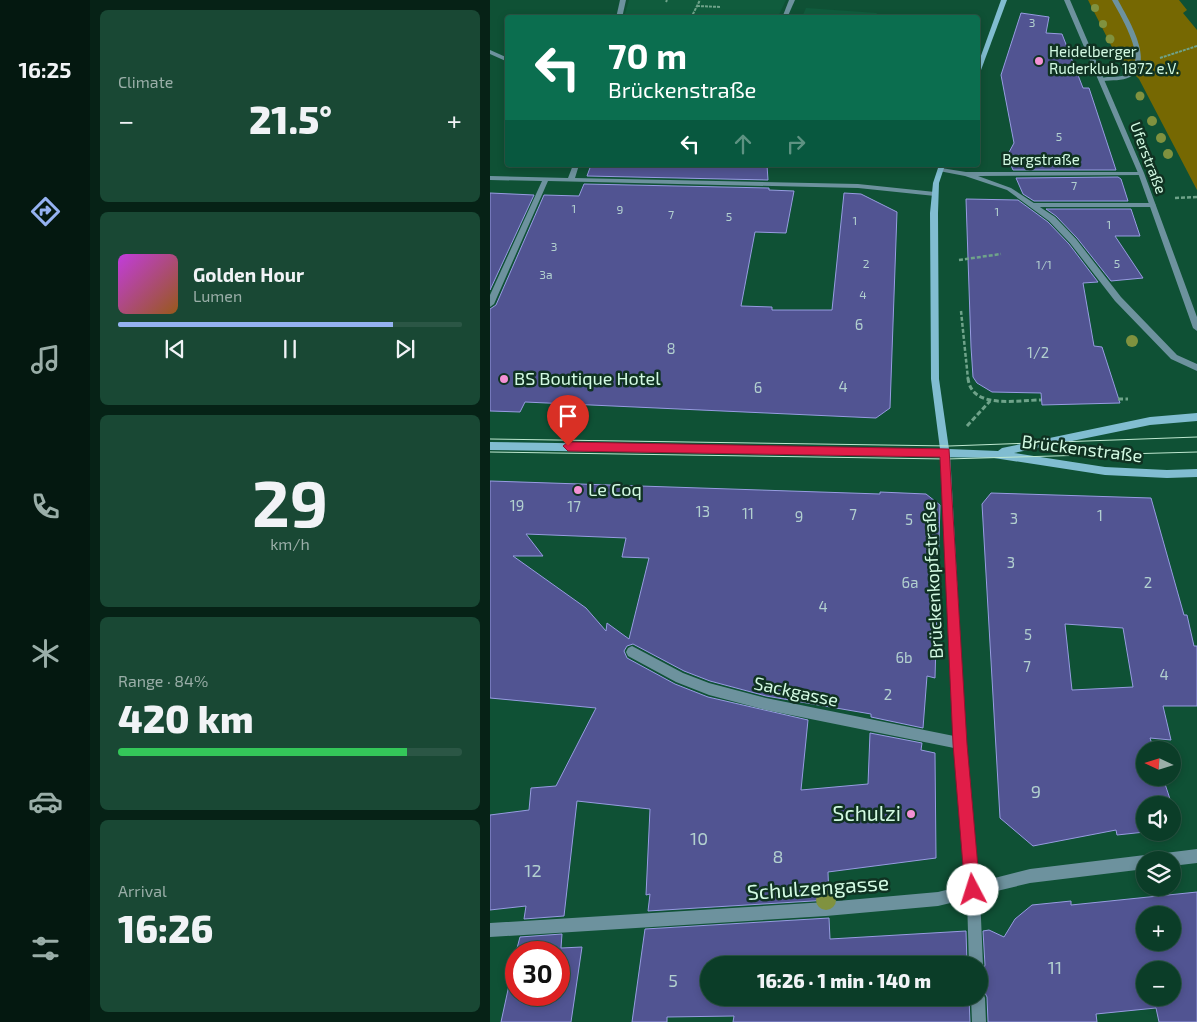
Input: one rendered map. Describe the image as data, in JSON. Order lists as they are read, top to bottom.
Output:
{
  "streets": {
    "main road": ["Brückenstraße", "Brückenkopfstraße"],
    "street": [
      "Uferstraße",
      "Bergstraße",
      "Sackgasse",
      "Schulzengasse"
    ]
  },
  "crossings": [
    ["Uferstraße", "Bergstraße"],
    ["Bergstraße", "Brückenkopfstraße"],
    ["Brückenstraße", "Brückenkopfstraße"],
    ["Brückenkopfstraße", "Sackgasse"],
    ["Brückenkopfstraße", "Schulzengasse"]
  ],
  "places": [
    "Heidelberger Ruderklub 1872 e.V.",
    "BS Boutique Hotel",
    "Le Coq",
    "Schulzi"
  ],
  "house_numbers": [
    "3",
    "5",
    "7",
    "1",
    "9",
    "1",
    "7",
    "5",
    "1",
    "1",
    "3",
    "2",
    "5",
    "1/1",
    "3a",
    "4",
    "6",
    "8",
    "1/2",
    "4",
    "6",
    "19",
    "17",
    "13",
    "11",
    "7",
    "1",
    "9",
    "3",
    "5",
    "3",
    "6a",
    "2",
    "4",
    "5",
    "6b",
    "7",
    "4",
    "2",
    "9",
    "10",
    "8",
    "12",
    "11",
    "5"
  ],
  "north": "left",
  "page": {
    "tabs": "16:25",
    "tile": [
      "Climate",
      ["29", "km/h"],
      ["Range · 84%", "420 km"],
      ["Arrival", "16:26"]
    ],
    "turn": ["70 m", "Brückenstraße"],
    "heat": ["−", "21.5°", "+"],
    "song": ["Golden Hour", "Lumen"],
    "map_buttons": ["+", "−"],
    "limit": "30",
    "trip": "16:26 · 1 min · 140 m"
  }
}
